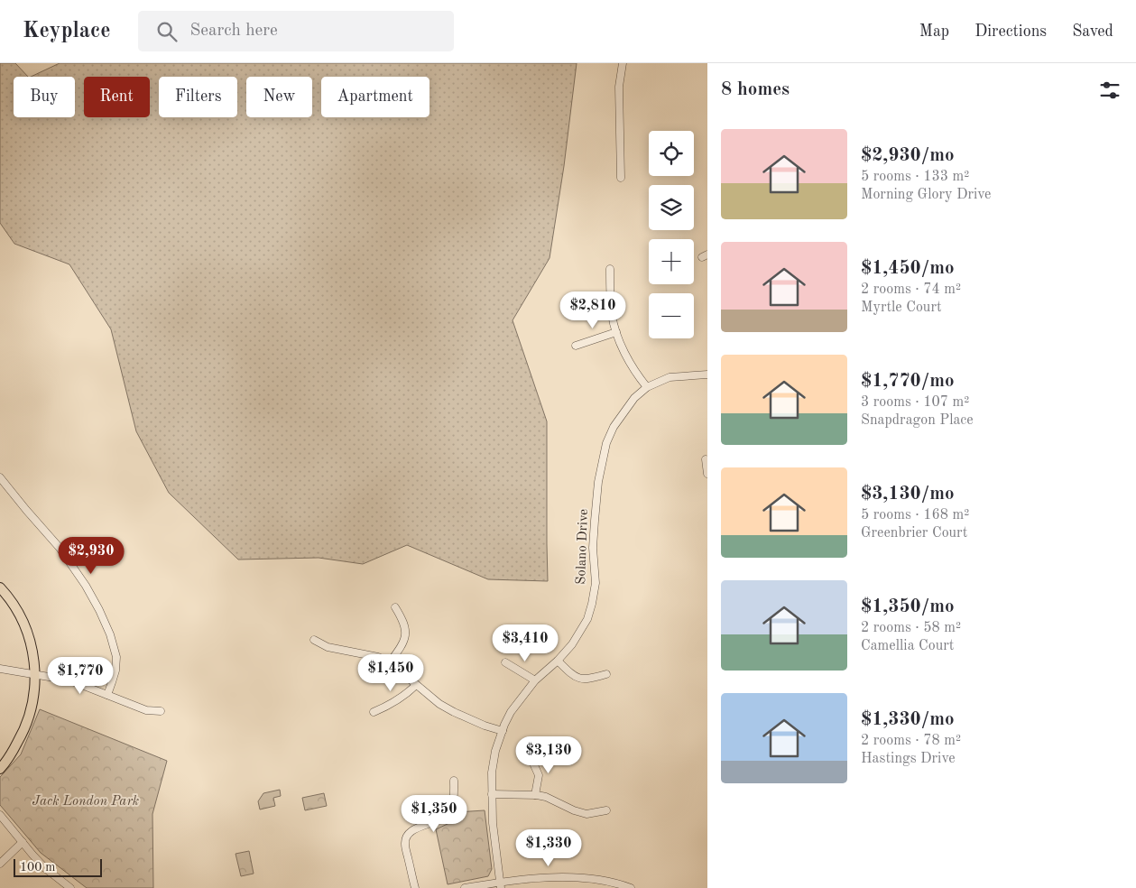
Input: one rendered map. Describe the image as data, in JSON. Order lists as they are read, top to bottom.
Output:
{
  "streets": {
    "street": ["Solano Drive"]
  },
  "parks": ["Jack London Park"],
  "scale_bar": "100 m",
  "page": {
    "header": "Keyplace",
    "search": "Search here",
    "nav": ["Map", "Directions", "Saved"],
    "heading": "8 homes",
    "chip": [
      "Buy",
      "Rent",
      "Filters",
      "New",
      "Apartment"
    ],
    "list": [
      {
        "name": "$2,930/mo",
        "note": "5 rooms · 133 m² · Morning Glory Drive"
      },
      {
        "name": "$1,450/mo",
        "note": "2 rooms · 74 m² · Myrtle Court"
      },
      {
        "name": "$1,770/mo",
        "note": "3 rooms · 107 m² · Snapdragon Place"
      },
      {
        "name": "$3,130/mo",
        "note": "5 rooms · 168 m² · Greenbrier Court"
      },
      {
        "name": "$1,350/mo",
        "note": "2 rooms · 58 m² · Camellia Court"
      },
      {
        "name": "$1,330/mo",
        "note": "2 rooms · 78 m² · Hastings Drive"
      }
    ],
    "map_buttons": ["+", "−"],
    "price": [
      "$2,810",
      "$2,930",
      "$3,410",
      "$1,450",
      "$1,770",
      "$3,130",
      "$1,350",
      "$1,330"
    ],
    "scale": "100 m"
  }
}
